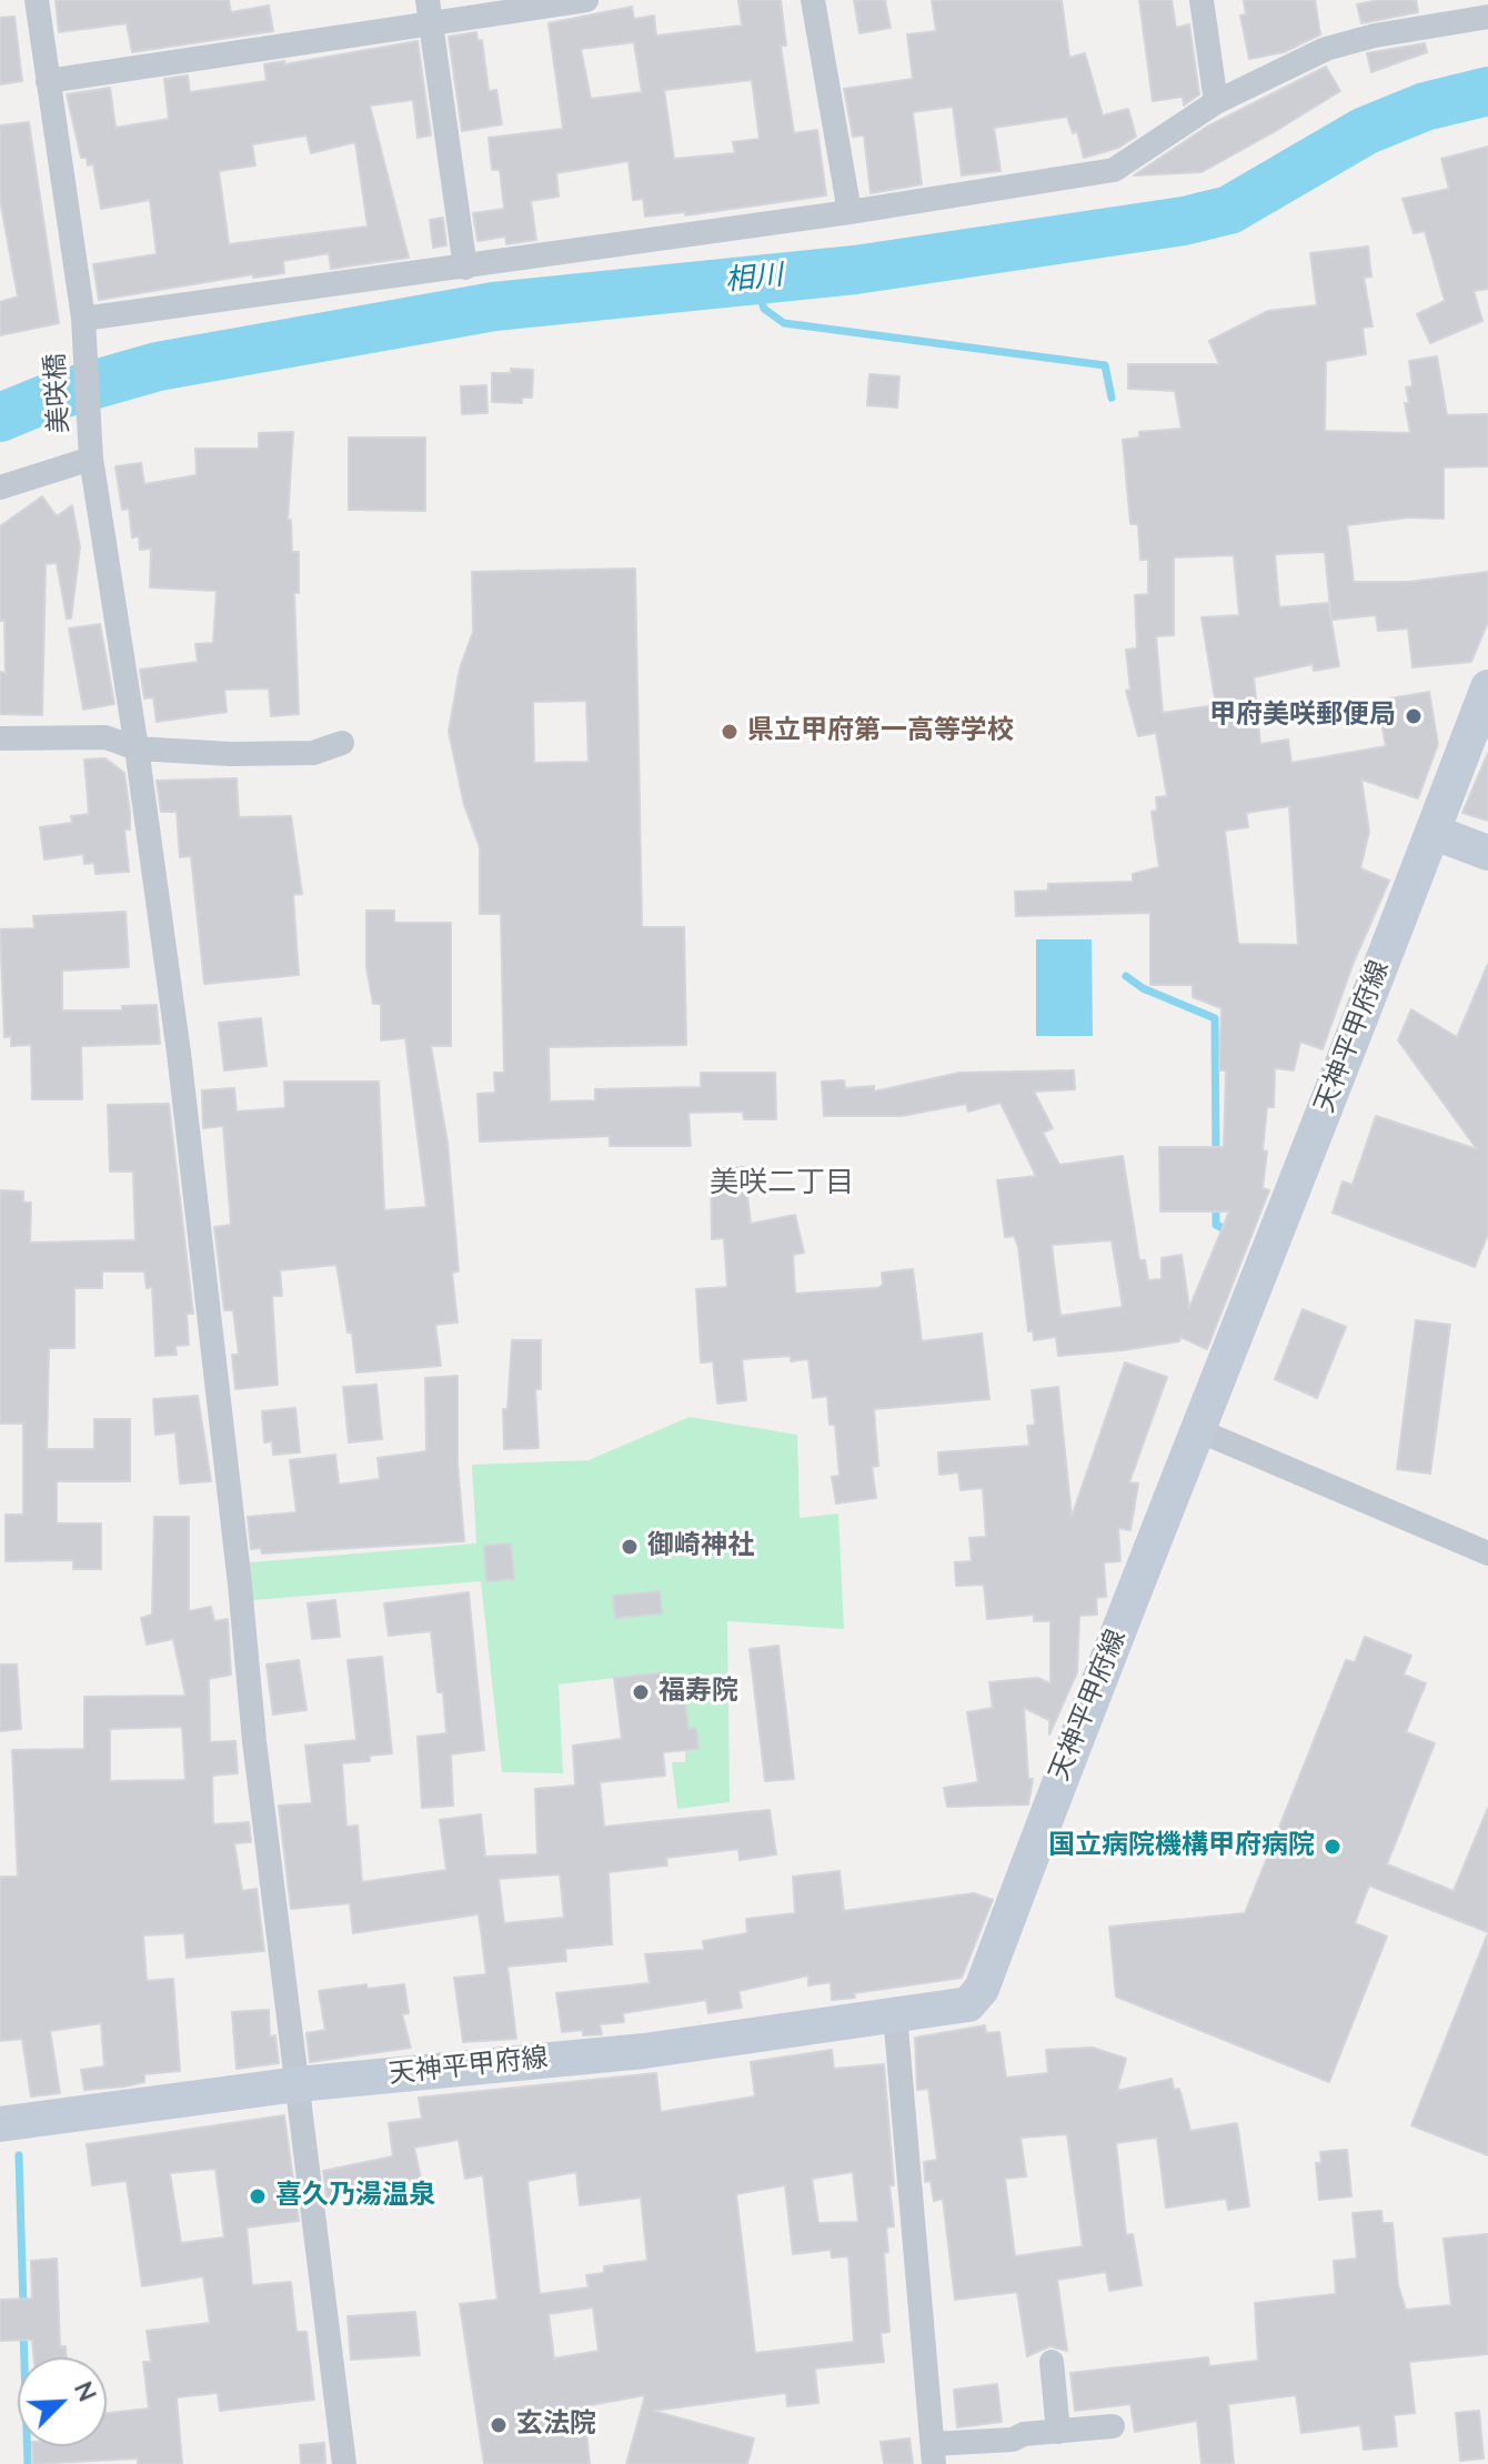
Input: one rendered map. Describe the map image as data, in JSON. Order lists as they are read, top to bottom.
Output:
{
  "streets": {
    "main road": ["天神平甲府線"],
    "street": ["美咲橋"]
  },
  "crossings": [
    ["美咲橋", "天神平甲府線"]
  ],
  "districts": ["美咲二丁目"],
  "water": ["相川"],
  "places": [
    "甲府美咲郵便局",
    "県立甲府第一高等学校",
    "御崎神社",
    "福寿院",
    "国立病院機構甲府病院",
    "喜久乃湯温泉",
    "玄法院"
  ],
  "north": "top right"
}
